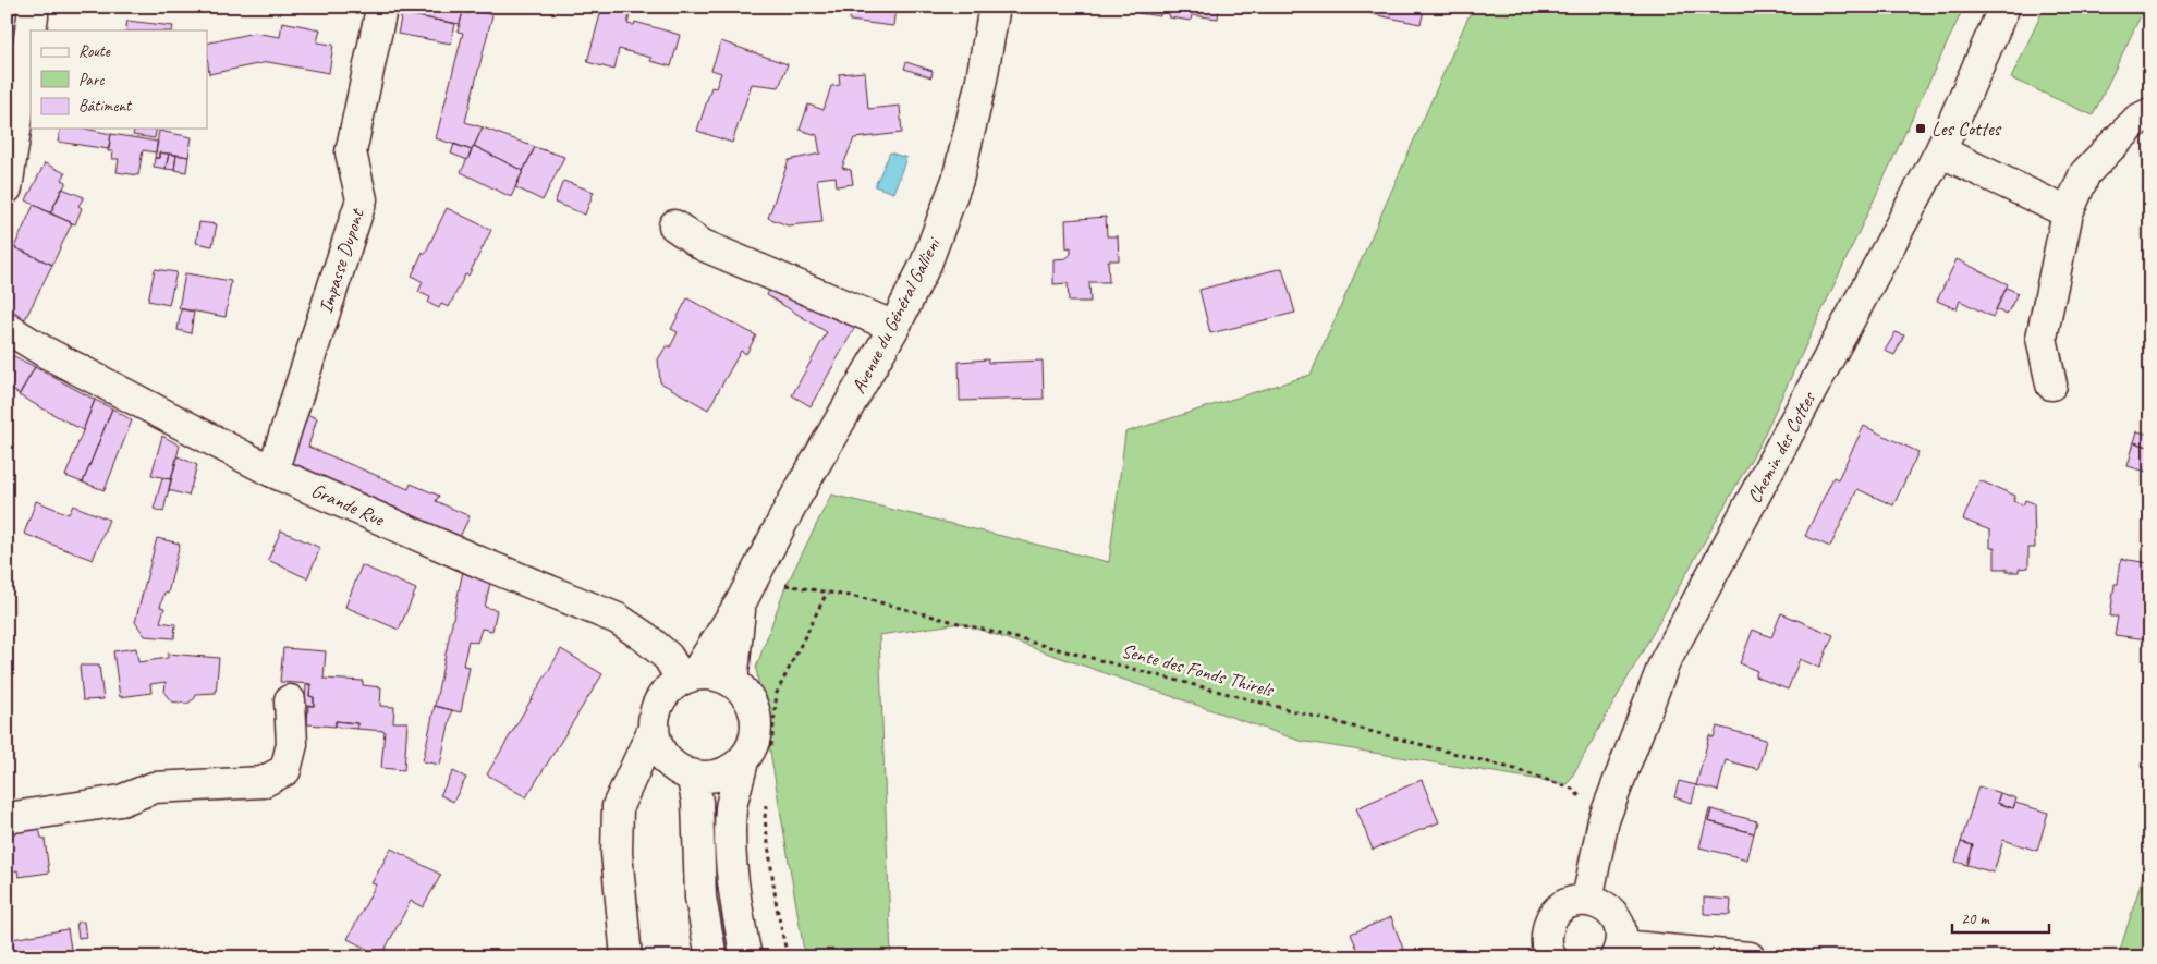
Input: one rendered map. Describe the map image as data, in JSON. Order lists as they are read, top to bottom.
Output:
{
  "streets": {
    "street": [
      "Impasse Dupont",
      "Avenue du Général Gallieni",
      "Chemin des Cottes",
      "Grande Rue"
    ],
    "path": ["Sente des Fonds Thirels"]
  },
  "crossings": [
    ["Impasse Dupont", "Grande Rue"],
    ["Avenue du Général Gallieni", "Grande Rue"],
    ["Avenue du Général Gallieni", "Sente des Fonds Thirels"]
  ],
  "places": {
    "transit": ["Les Cottes"]
  },
  "legend": ["Route", "Parc", "Bâtiment"],
  "scale_bar": "20 m"
}
